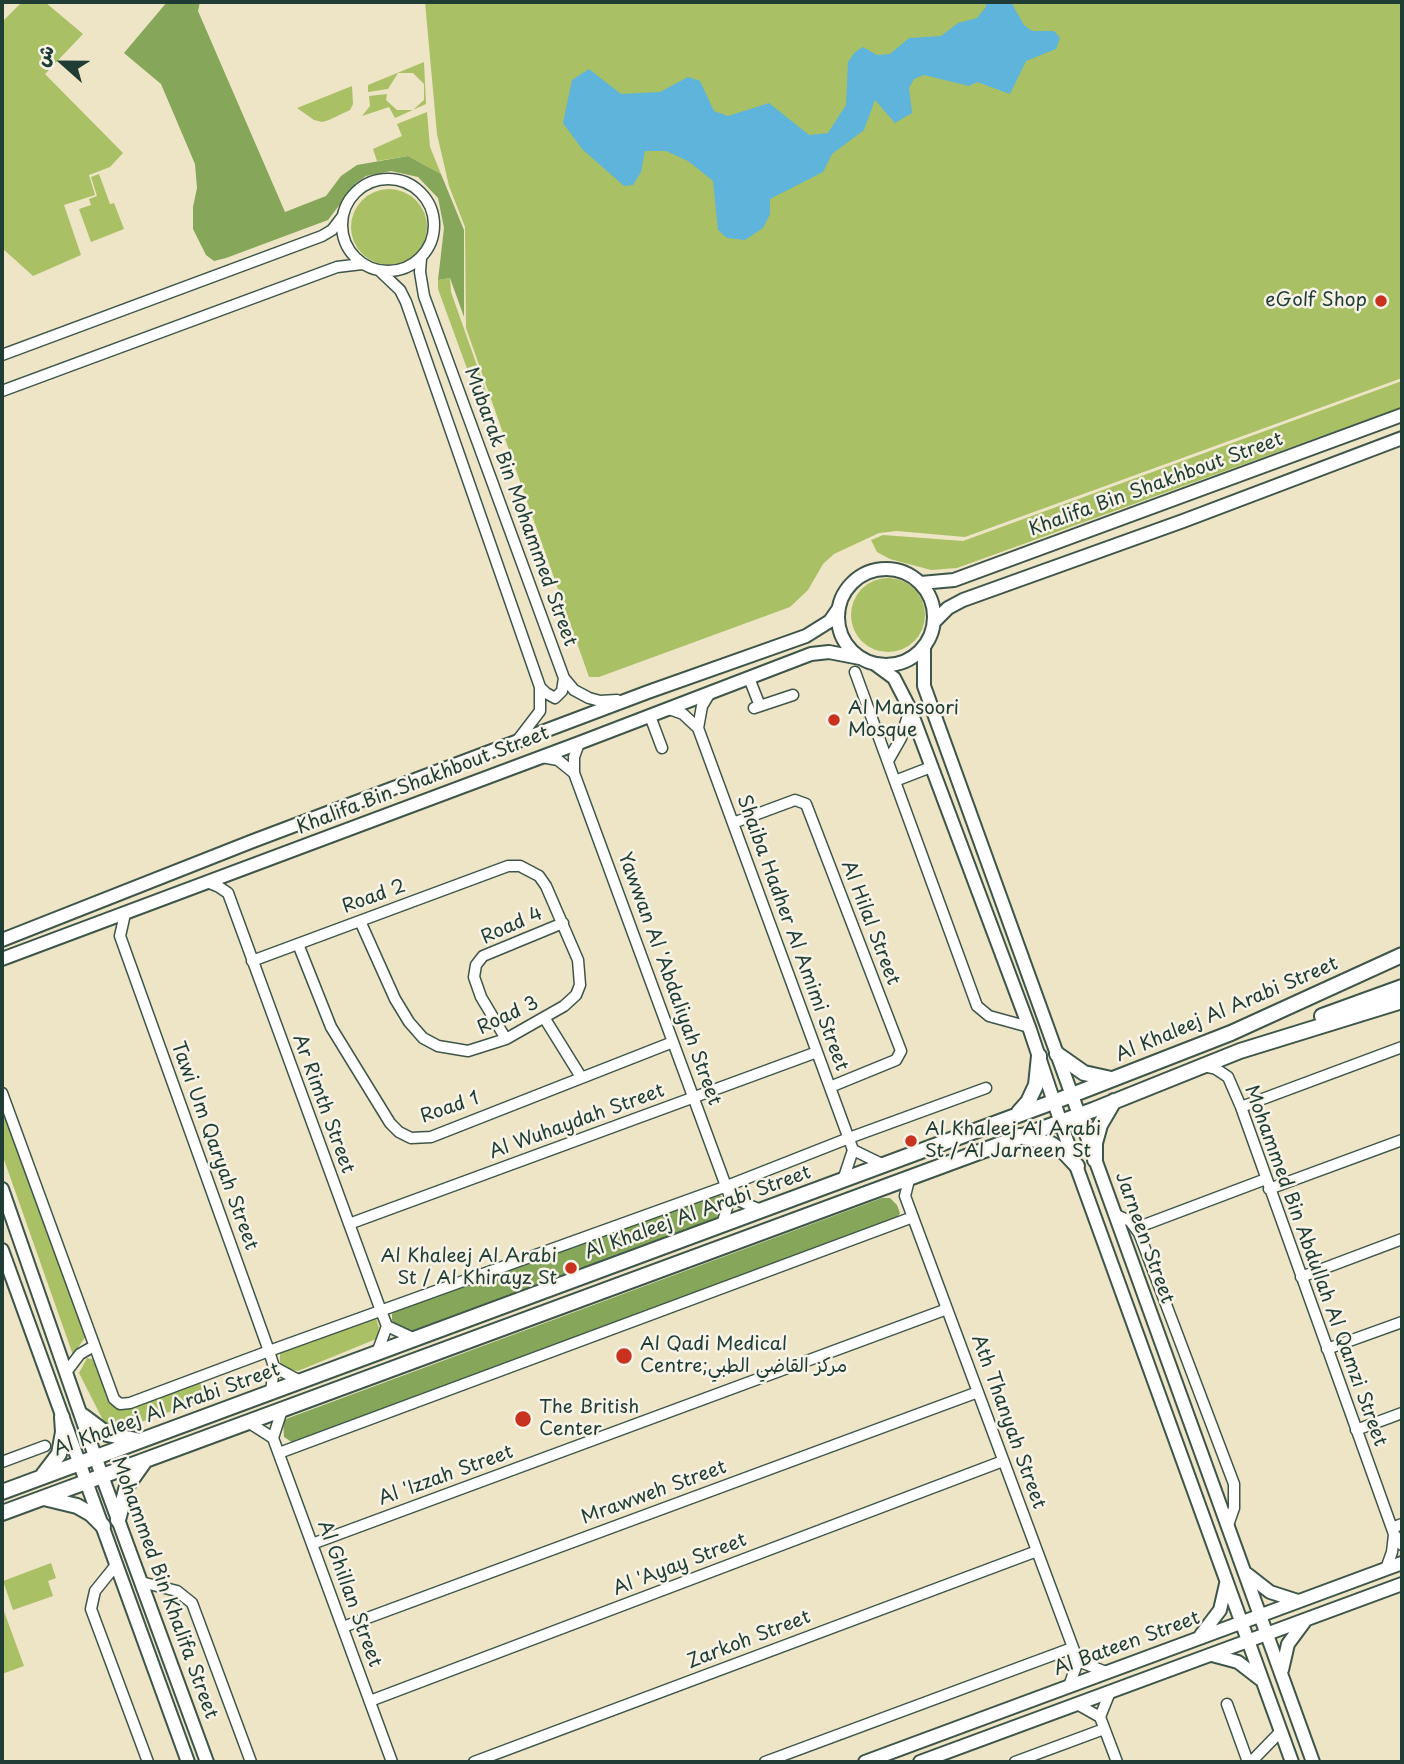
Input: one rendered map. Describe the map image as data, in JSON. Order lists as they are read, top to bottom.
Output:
{
  "streets": {
    "highway": ["Al Khaleej Al Arabi Street"],
    "main road": [
      "Khalifa Bin Shakhbout Street",
      "Jarneen Street",
      "Mohammed Bin Khalifa Street",
      "Al Bateen Street"
    ],
    "street": [
      "Mubarak Bin Mohammed Street",
      "Road 2",
      "Al Hilal Street",
      "Road 4",
      "Shaiba Hadher Al Amimi Street",
      "Yawwan Al 'Abdaliyah Street",
      "Road 3",
      "Ar Rimth Street",
      "Road 1",
      "Al Wuhaydah Street",
      "Tawi Um Qaryah Street",
      "Mohammed Bin Abdullah Al Qamzi Street",
      "Ath Thanyah Street",
      "Al 'Izzah Street",
      "Mrawweh Street",
      "Al 'Ayay Street",
      "Al Ghillan Street",
      "Zarkoh Street"
    ]
  },
  "crossings": [
    ["Khalifa Bin Shakhbout Street", "Mubarak Bin Mohammed Street"],
    ["Khalifa Bin Shakhbout Street", "Yawwan Al 'Abdaliyah Street"],
    ["Khalifa Bin Shakhbout Street", "Jarneen Street"],
    ["Road 2", "Road 3"],
    ["Road 2", "Ar Rimth Street"],
    ["Road 2", "Road 1"],
    ["Al Hilal Street", "Shaiba Hadher Al Amimi Street"],
    ["Road 4", "Road 3"],
    ["Shaiba Hadher Al Amimi Street", "Al Wuhaydah Street"],
    ["Yawwan Al 'Abdaliyah Street", "Road 1"],
    ["Yawwan Al 'Abdaliyah Street", "Al Wuhaydah Street"],
    ["Al Khaleej Al Arabi Street", "Tawi Um Qaryah Street"],
    ["Al Khaleej Al Arabi Street", "Jarneen Street"],
    ["Al Khaleej Al Arabi Street", "Mohammed Bin Abdullah Al Qamzi Street"],
    ["Al Khaleej Al Arabi Street", "Mohammed Bin Khalifa Street"],
    ["Ar Rimth Street", "Al Wuhaydah Street"],
    ["Jarneen Street", "Mohammed Bin Abdullah Al Qamzi Street"],
    ["Jarneen Street", "Al Bateen Street"],
    ["Ath Thanyah Street", "Al 'Izzah Street"],
    ["Ath Thanyah Street", "Mrawweh Street"],
    ["Ath Thanyah Street", "Al 'Ayay Street"],
    ["Ath Thanyah Street", "Zarkoh Street"],
    ["Ath Thanyah Street", "Al Bateen Street"],
    ["Al 'Izzah Street", "Al Ghillan Street"],
    ["Mrawweh Street", "Al Ghillan Street"],
    ["Al 'Ayay Street", "Al Ghillan Street"]
  ],
  "places": [
    "eGolf Shop",
    "Al Mansoori Mosque",
    "Al Khaleej Al Arabi St / Al Jarneen St",
    "Al Khaleej Al Arabi St / Al Khirayz St",
    "Al Qadi Medical Centre;مركز القاضي الطبي",
    "The British Center"
  ],
  "north": "left"
}
